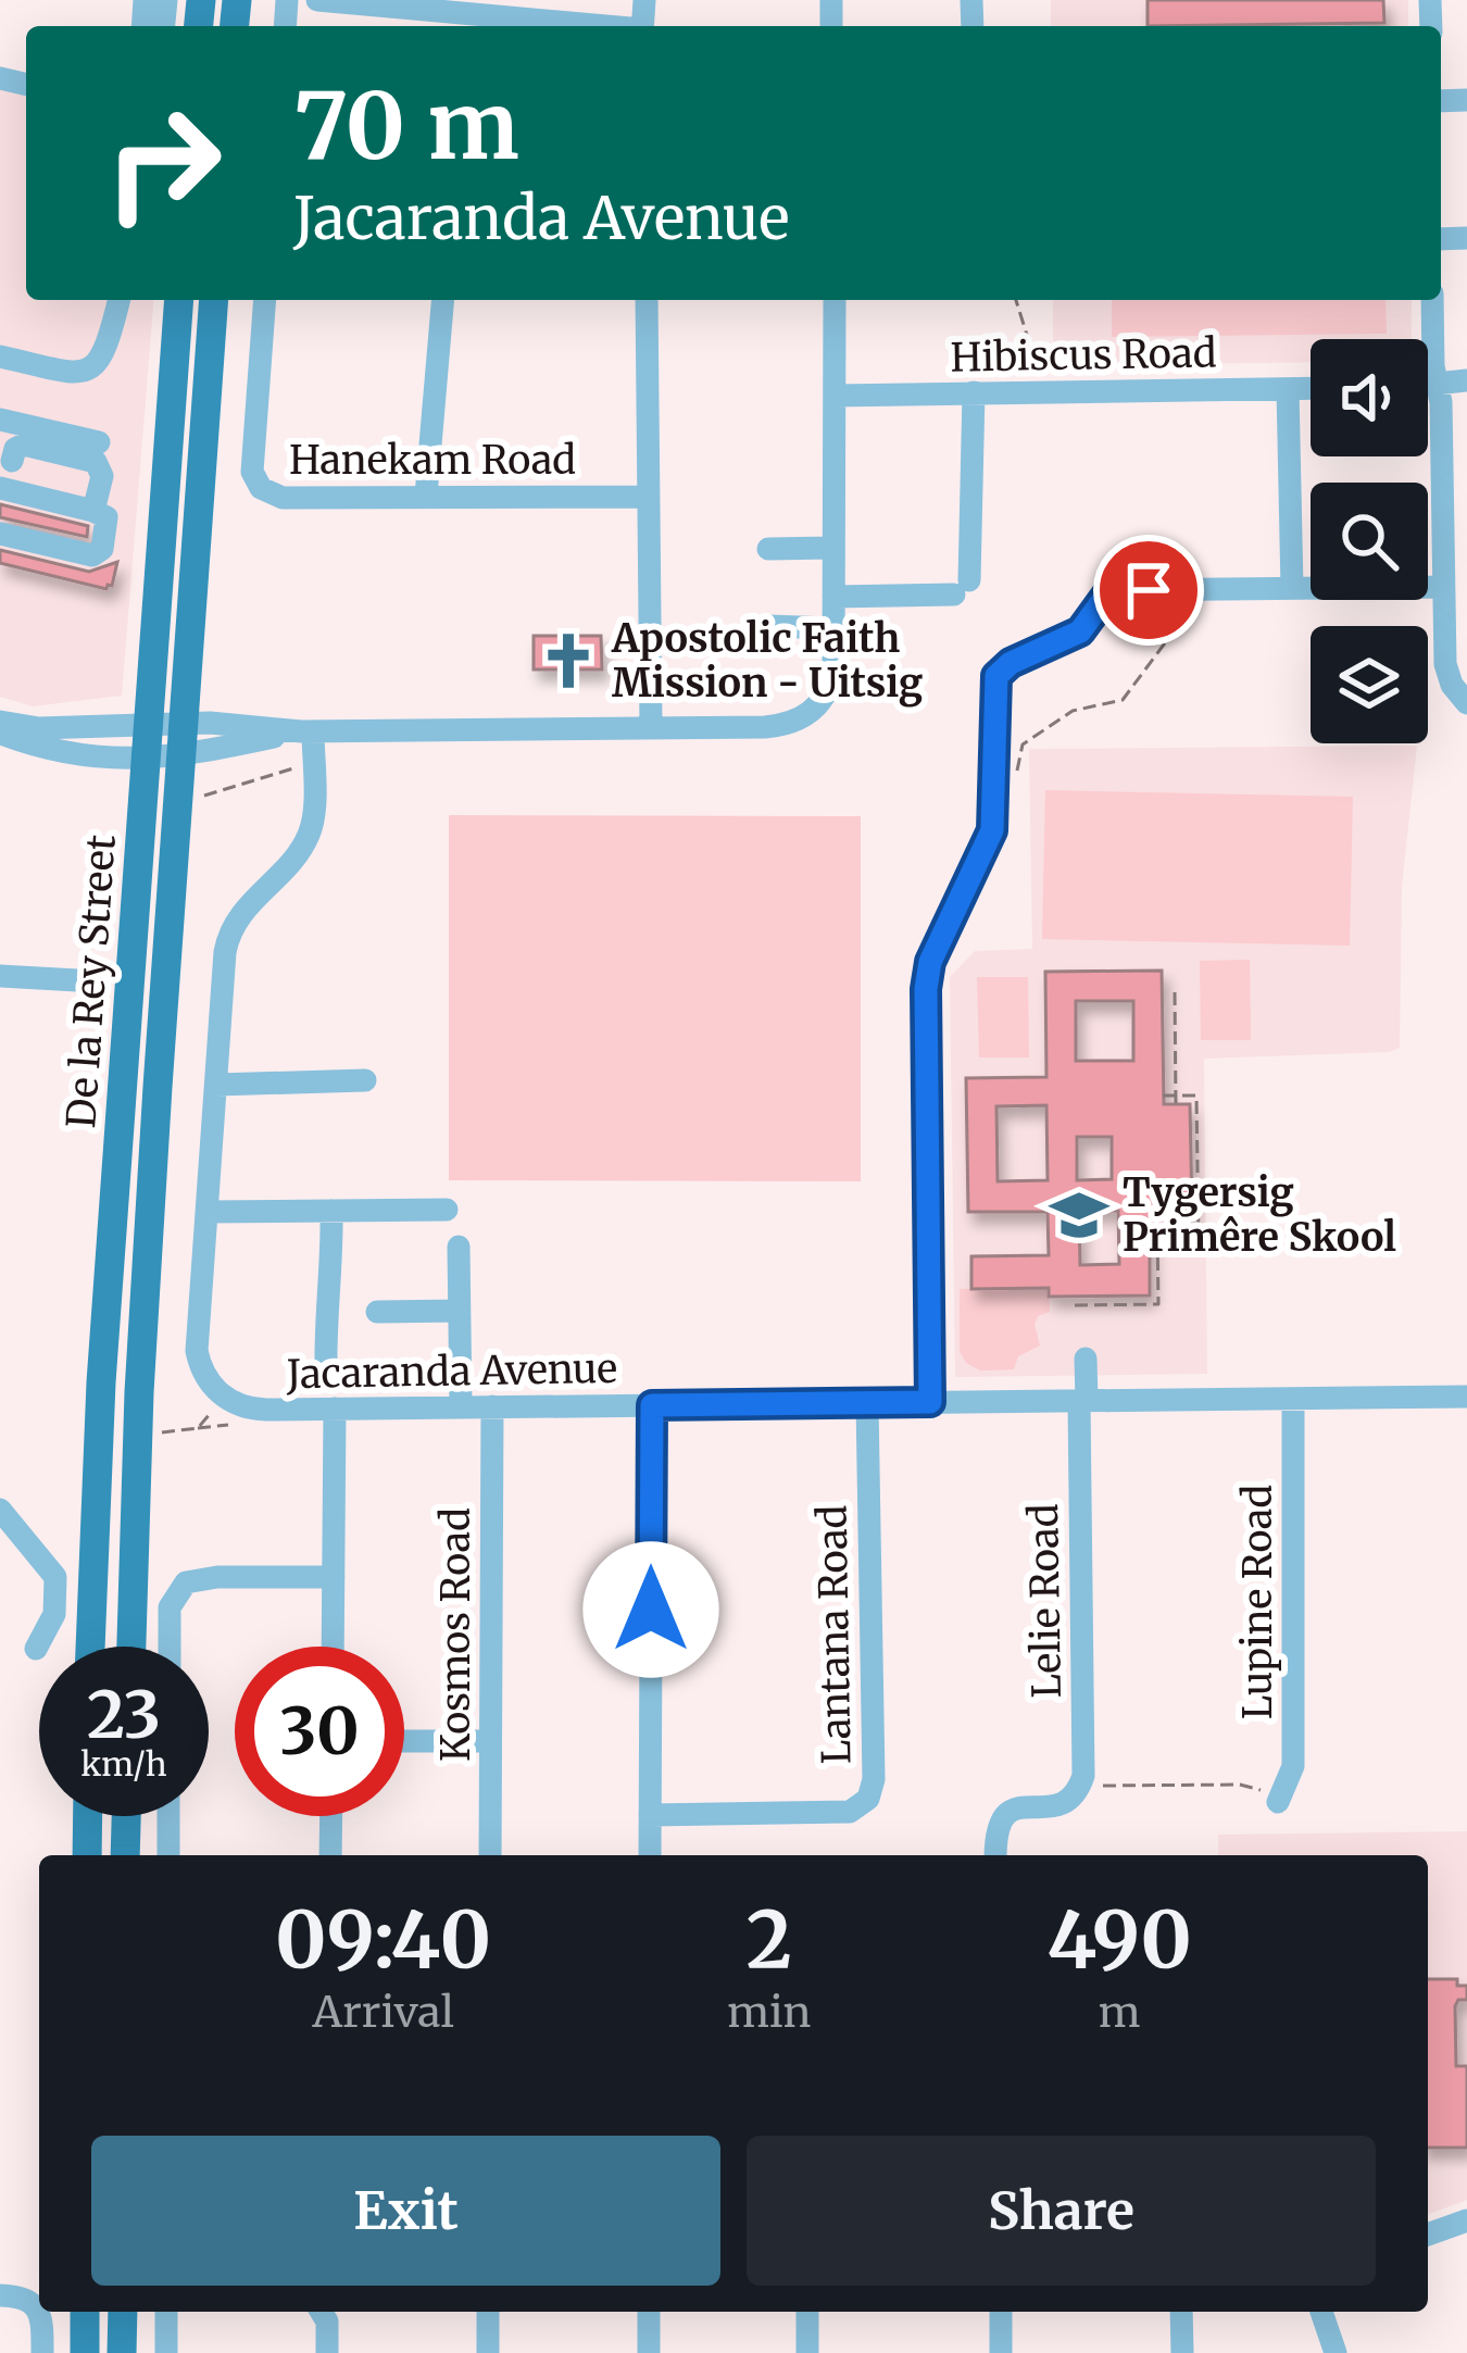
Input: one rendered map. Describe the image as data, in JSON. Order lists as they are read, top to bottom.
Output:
{
  "streets": {
    "main road": ["De la Rey Street"],
    "street": [
      "Hibiscus Road",
      "Hanekam Road",
      "Jacaranda Avenue",
      "Lelie Road",
      "Lupine Road",
      "Kosmos Road",
      "Lantana Road"
    ]
  },
  "crossings": [
    ["Jacaranda Avenue", "Lelie Road"],
    ["Jacaranda Avenue", "Lupine Road"],
    ["Jacaranda Avenue", "Kosmos Road"],
    ["Jacaranda Avenue", "Lantana Road"]
  ],
  "places": {
    "church": ["Apostolic Faith Mission - Uitsig"],
    "school or university": ["Tygersig Primêre Skool"]
  },
  "page": {
    "turn": ["70 m", "Jacaranda Avenue"],
    "speed": "23 km/h",
    "limit": "30",
    "eta": [
      "09:40",
      "Arrival",
      "2",
      "min",
      "490",
      "m"
    ],
    "buttons": ["Exit", "Share"]
  }
}
